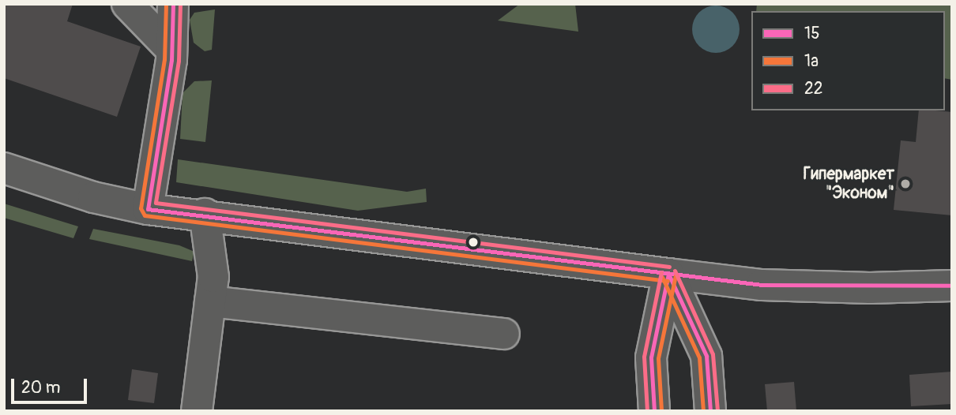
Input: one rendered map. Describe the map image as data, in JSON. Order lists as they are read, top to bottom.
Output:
{
  "places": ["Гипермаркет \"Эконом\""],
  "lines": ["transit line 15", "transit line 1а", "transit line 22"],
  "legend": ["15", "1а", "22"],
  "scale_bar": "20 m"
}
